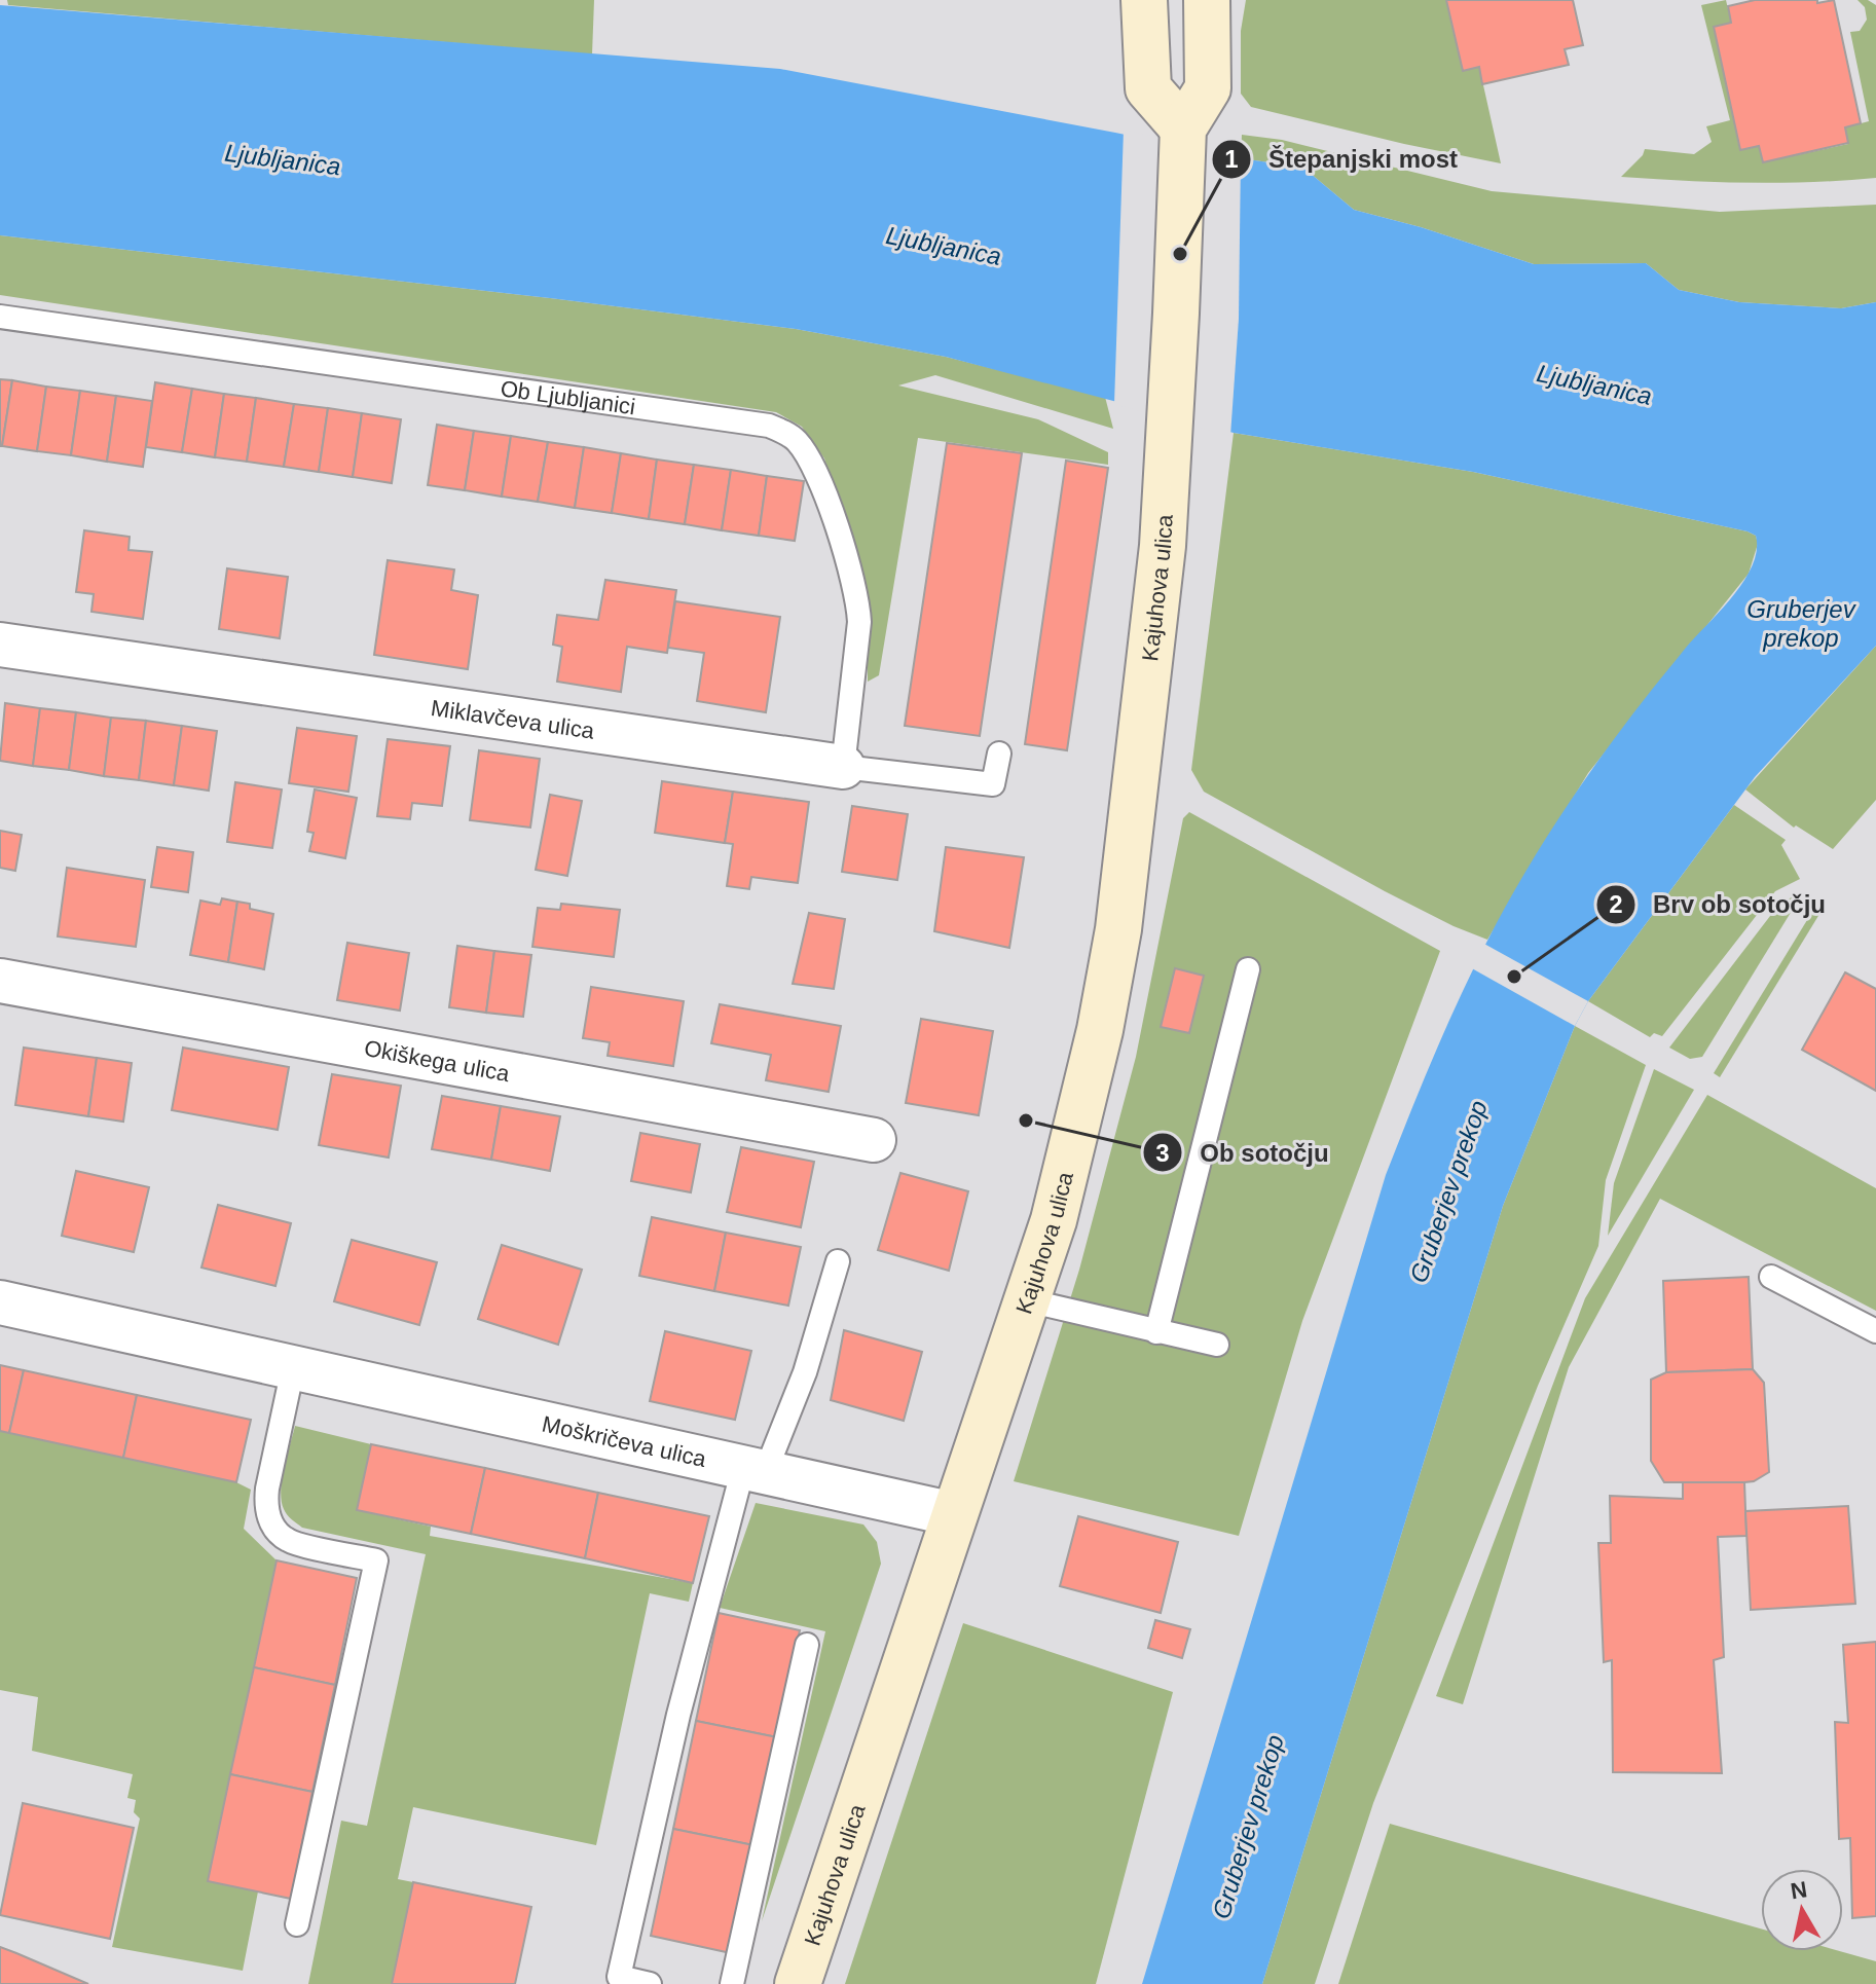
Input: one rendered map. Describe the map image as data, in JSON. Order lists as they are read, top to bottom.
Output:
{
  "streets": {
    "main road": ["Kajuhova ulica"],
    "street": ["Miklavčeva ulica", "Okiškega ulica", "Moškričeva ulica"],
    "lane": ["Ob Ljubljanici"]
  },
  "crossings": [
    ["Ob Ljubljanici", "Miklavčeva ulica"],
    ["Kajuhova ulica", "Moškričeva ulica"]
  ],
  "water": ["Ljubljanica", "Gruberjev prekop"],
  "places": ["Štepanjski most", "Brv ob sotočju", "Ob sotočju"],
  "north": "top"
}
